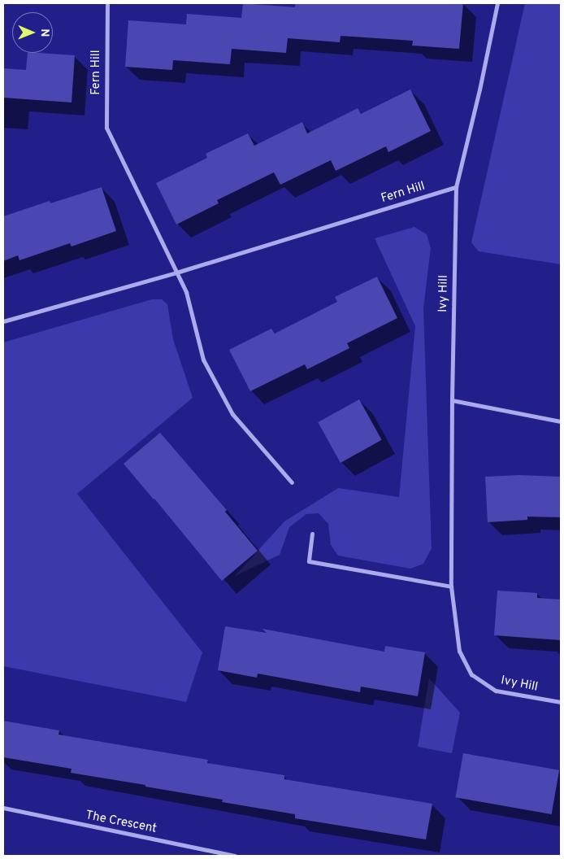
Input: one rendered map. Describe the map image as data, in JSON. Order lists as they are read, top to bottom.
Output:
{
  "streets": {
    "street": ["Fern Hill", "Ivy Hill", "The Crescent"]
  },
  "crossings": [
    ["Fern Hill", "Ivy Hill"]
  ],
  "north": "right"
}
